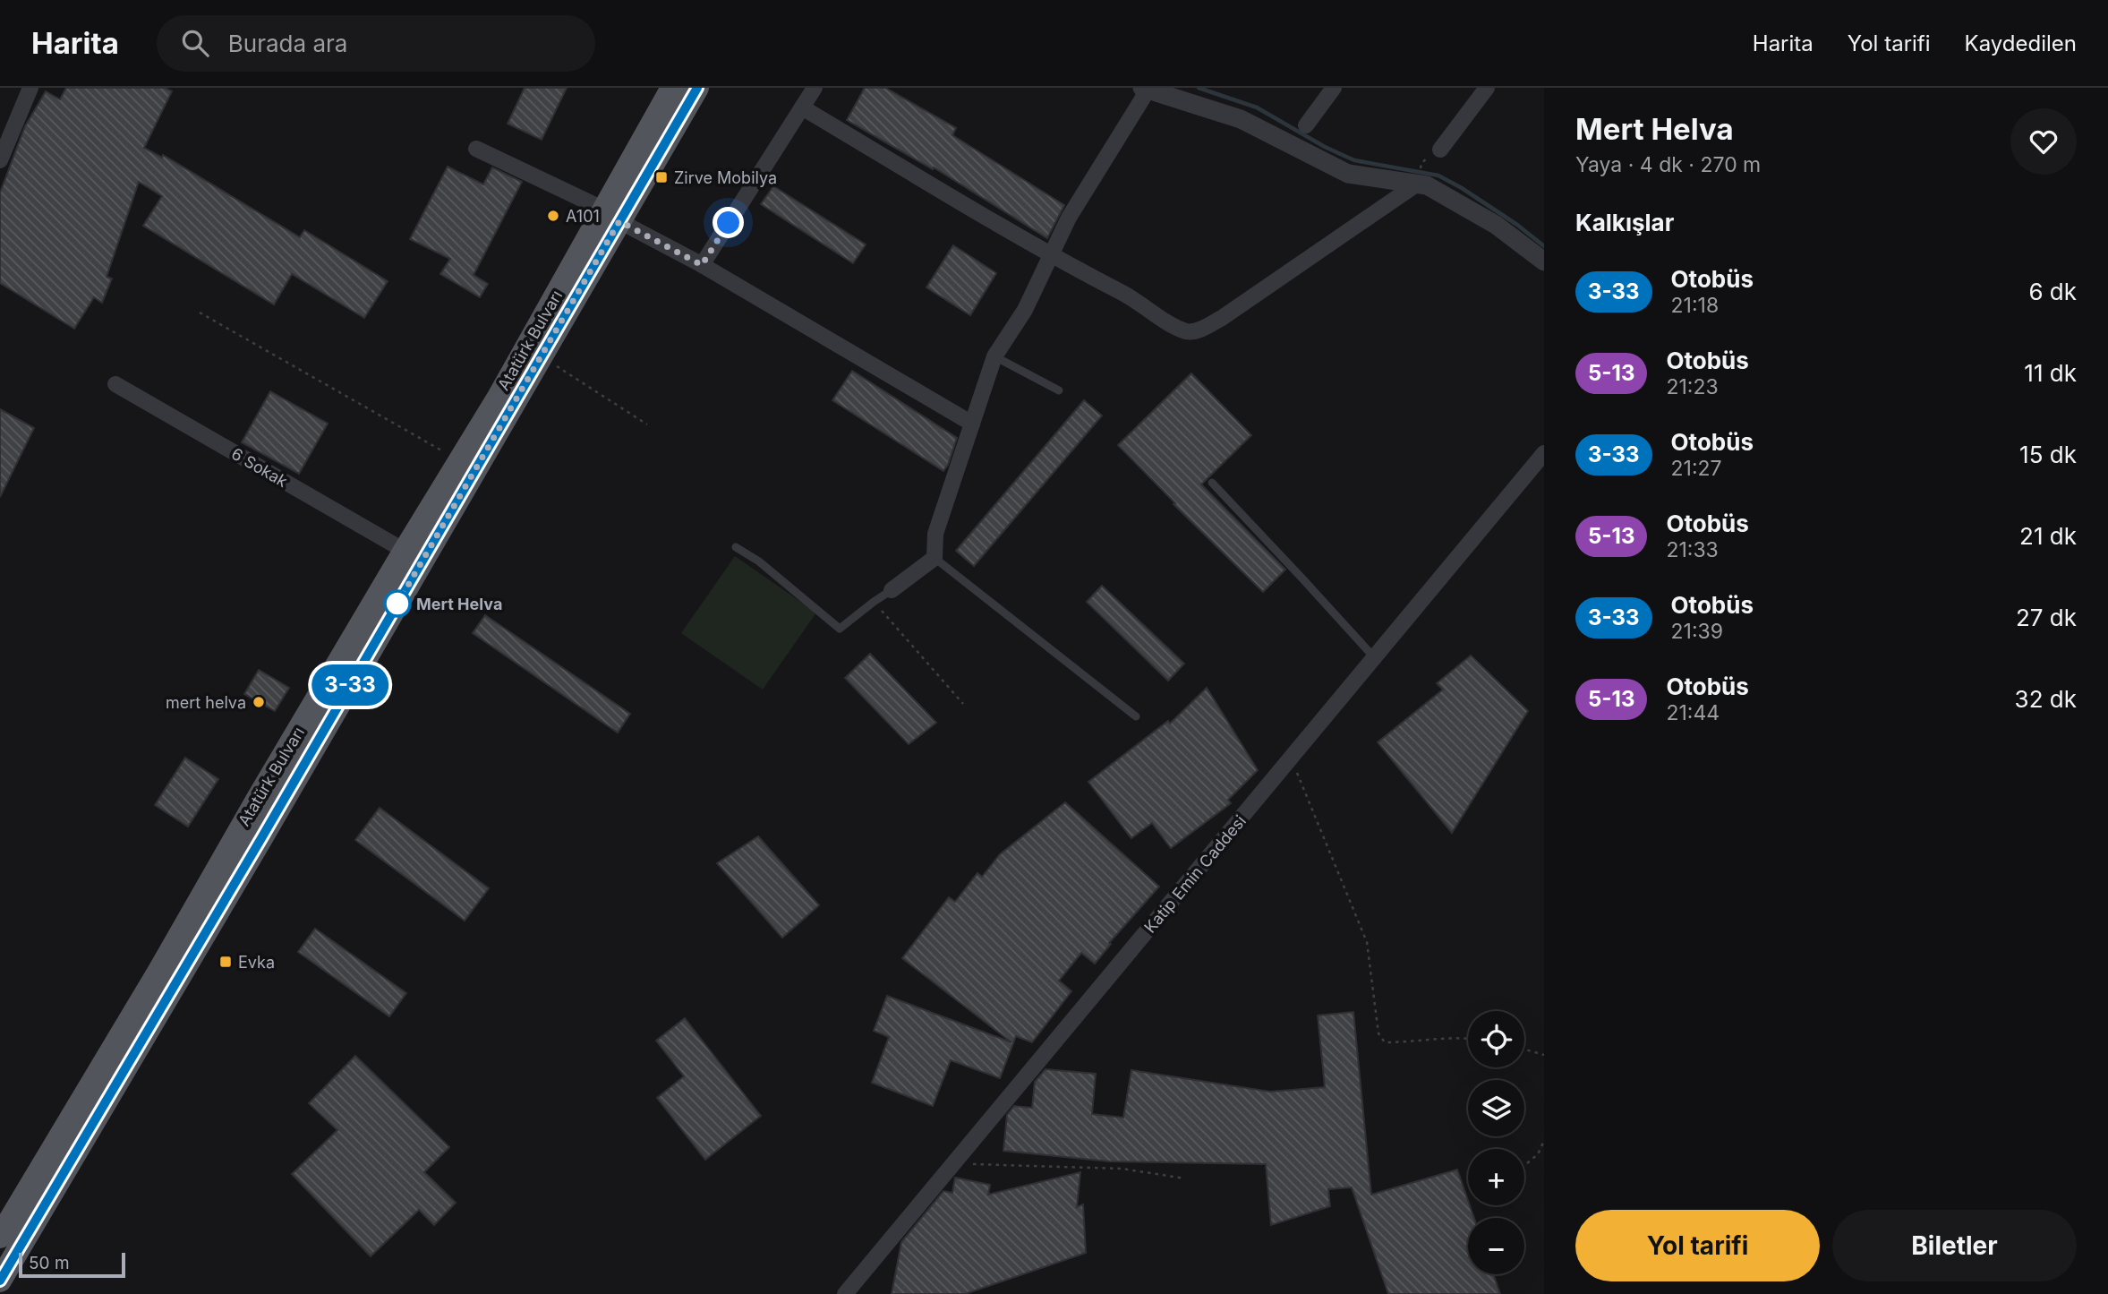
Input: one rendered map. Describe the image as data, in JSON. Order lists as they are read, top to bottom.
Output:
{
  "streets": {
    "main road": ["Atatürk Bulvarı"],
    "street": ["6 Sokak", "Katip Emin Caddesi"]
  },
  "crossings": [
    ["Atatürk Bulvarı", "6 Sokak"]
  ],
  "places": {
    "transit": ["Zirve Mobilya", "Evka"],
    "other": ["A101", "Mert Helva", "mert helva"]
  },
  "lines": ["bus line 3-33"],
  "scale_bar": "50 m",
  "page": {
    "header": "Harita",
    "search": "Burada ara",
    "nav": ["Harita", "Yol tarifi", "Kaydedilen"],
    "on_map": "3-33",
    "heading": [
      ["Mert Helva", "Yaya · 4 dk · 270 m"],
      "Kalkışlar"
    ],
    "list": [
      {
        "mark": "3-33",
        "name": "Otobüs",
        "note": "21:18",
        "value": "6 dk"
      },
      {
        "mark": "5-13",
        "name": "Otobüs",
        "note": "21:23",
        "value": "11 dk"
      },
      {
        "mark": "3-33",
        "name": "Otobüs",
        "note": "21:27",
        "value": "15 dk"
      },
      {
        "mark": "5-13",
        "name": "Otobüs",
        "note": "21:33",
        "value": "21 dk"
      },
      {
        "mark": "3-33",
        "name": "Otobüs",
        "note": "21:39",
        "value": "27 dk"
      },
      {
        "mark": "5-13",
        "name": "Otobüs",
        "note": "21:44",
        "value": "32 dk"
      }
    ],
    "map_buttons": ["+", "−"],
    "buttons": ["Yol tarifi", "Biletler"],
    "scale": "50 m"
  }
}
